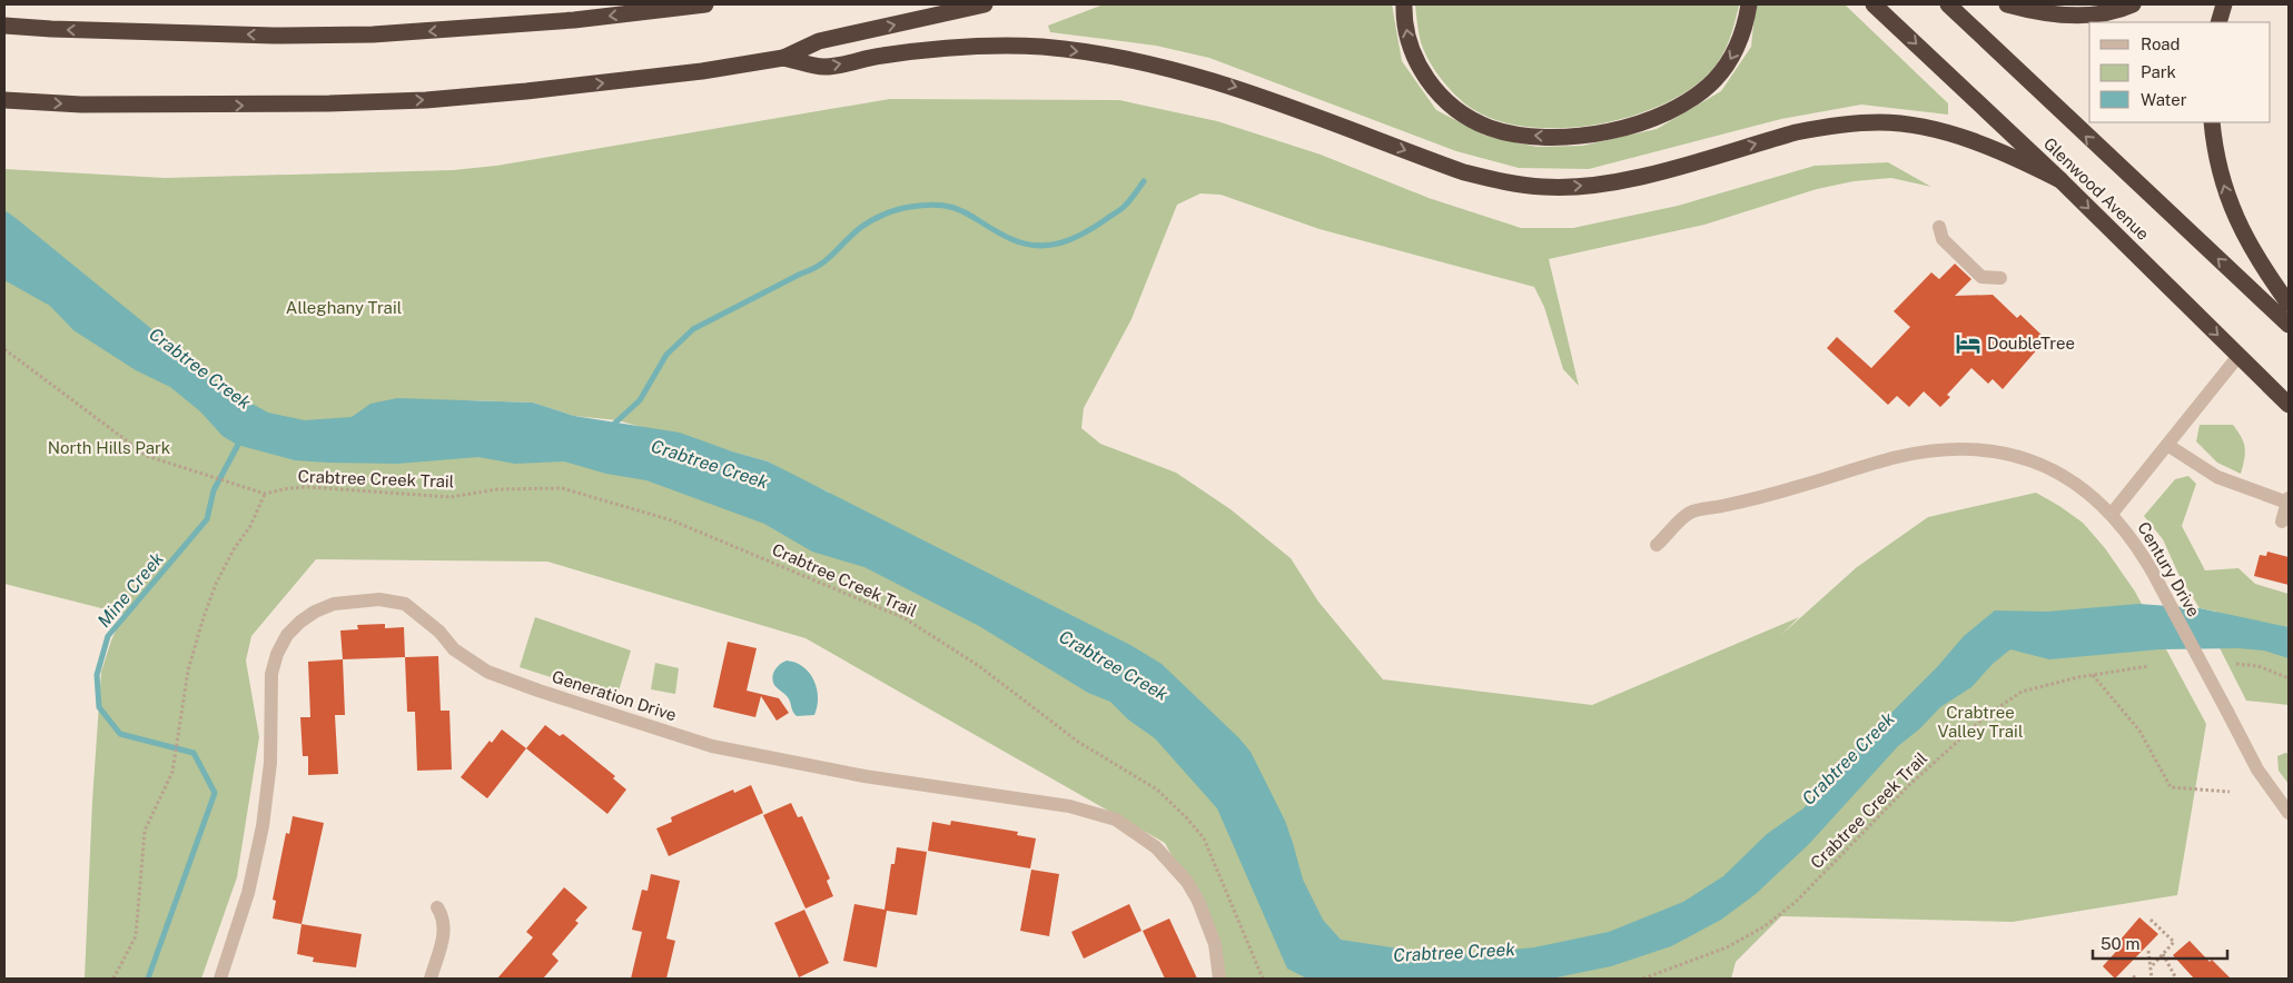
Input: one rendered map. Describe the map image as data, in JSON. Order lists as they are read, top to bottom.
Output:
{
  "streets": {
    "highway": ["Glenwood Avenue"],
    "street": ["Century Drive", "Generation Drive"],
    "path": ["Crabtree Creek Trail"]
  },
  "water": ["Crabtree Creek", "Mine Creek"],
  "parks": ["Alleghany Trail", "North Hills Park", "Crabtree Valley Trail"],
  "places": {
    "hotel": ["DoubleTree"]
  },
  "legend": ["Road", "Park", "Water"],
  "scale_bar": "50 m"
}
